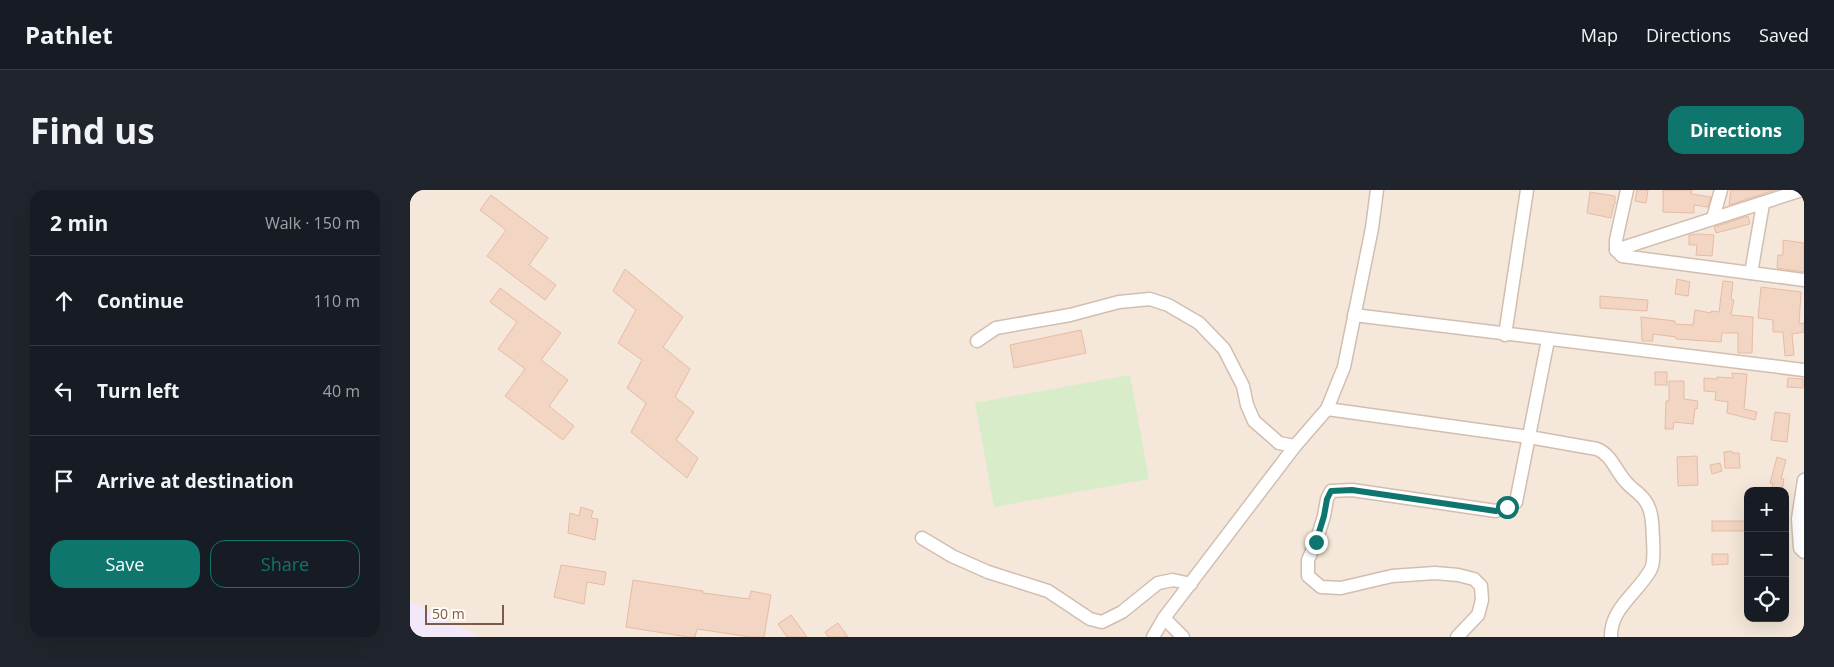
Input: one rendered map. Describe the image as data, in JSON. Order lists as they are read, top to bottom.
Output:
{
  "scale_bar": "50 m",
  "page": {
    "header": "Pathlet",
    "nav": ["Map", "Directions", "Saved"],
    "buttons": [
      "Directions",
      ["Save", "Share"]
    ],
    "title": "Find us",
    "heading": ["2 min", "Walk · 150 m"],
    "list": [
      ["Continue", "110 m"],
      ["Turn left", "40 m"],
      "Arrive at destination"
    ],
    "map_buttons": ["+", "−"],
    "scale": "50 m"
  }
}
